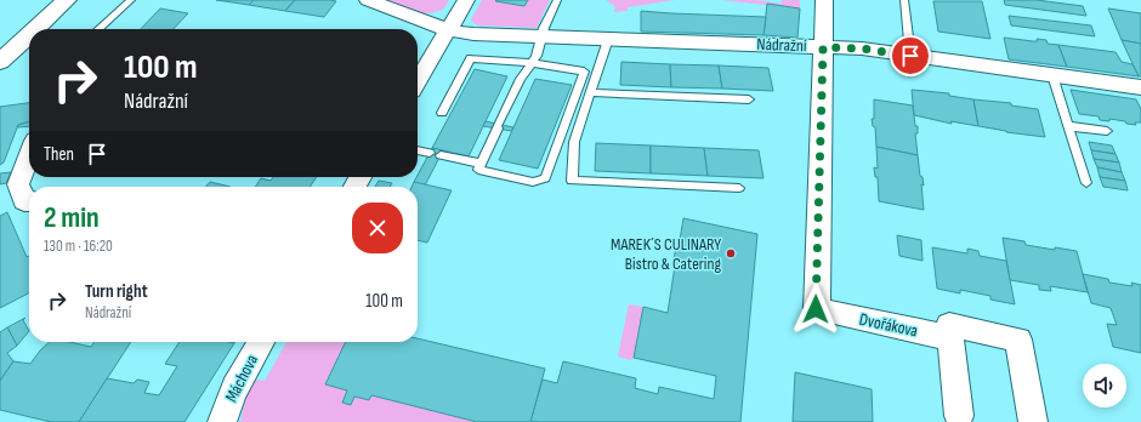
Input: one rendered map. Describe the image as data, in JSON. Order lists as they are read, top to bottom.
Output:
{
  "streets": {
    "street": ["Nádražní", "Dvořákova", "Máchova"]
  },
  "crossings": [
    ["Nádražní", "Dvořákova"]
  ],
  "places": ["MAREK´S CULINARY Bistro & Catering"],
  "page": {
    "turn": ["100 m", "Nádražní"],
    "then": "Then",
    "heading": ["2 min", "130 m · 16:20"],
    "list": [
      {
        "name": "Turn right",
        "note": "Nádražní",
        "value": "100 m"
      }
    ]
  }
}
